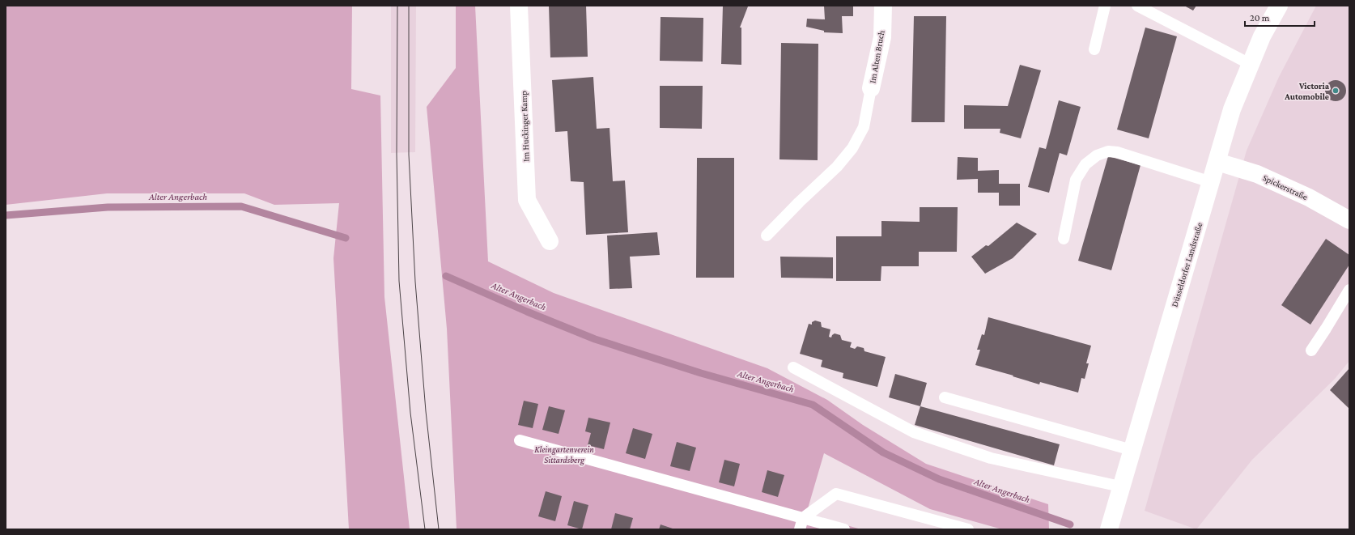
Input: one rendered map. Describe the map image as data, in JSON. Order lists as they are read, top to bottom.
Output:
{
  "streets": {
    "main road": [
      "Im Alten Bruch",
      "Im Huckinger Kamp",
      "Spickerstraße",
      "Düsseldorfer Landstraße"
    ]
  },
  "crossings": [
    ["Spickerstraße", "Düsseldorfer Landstraße"]
  ],
  "water": ["Alter Angerbach"],
  "parks": ["Kleingartenverein Sittardsberg"],
  "places": ["Victoria Automobile"],
  "scale_bar": "20 m"
}
